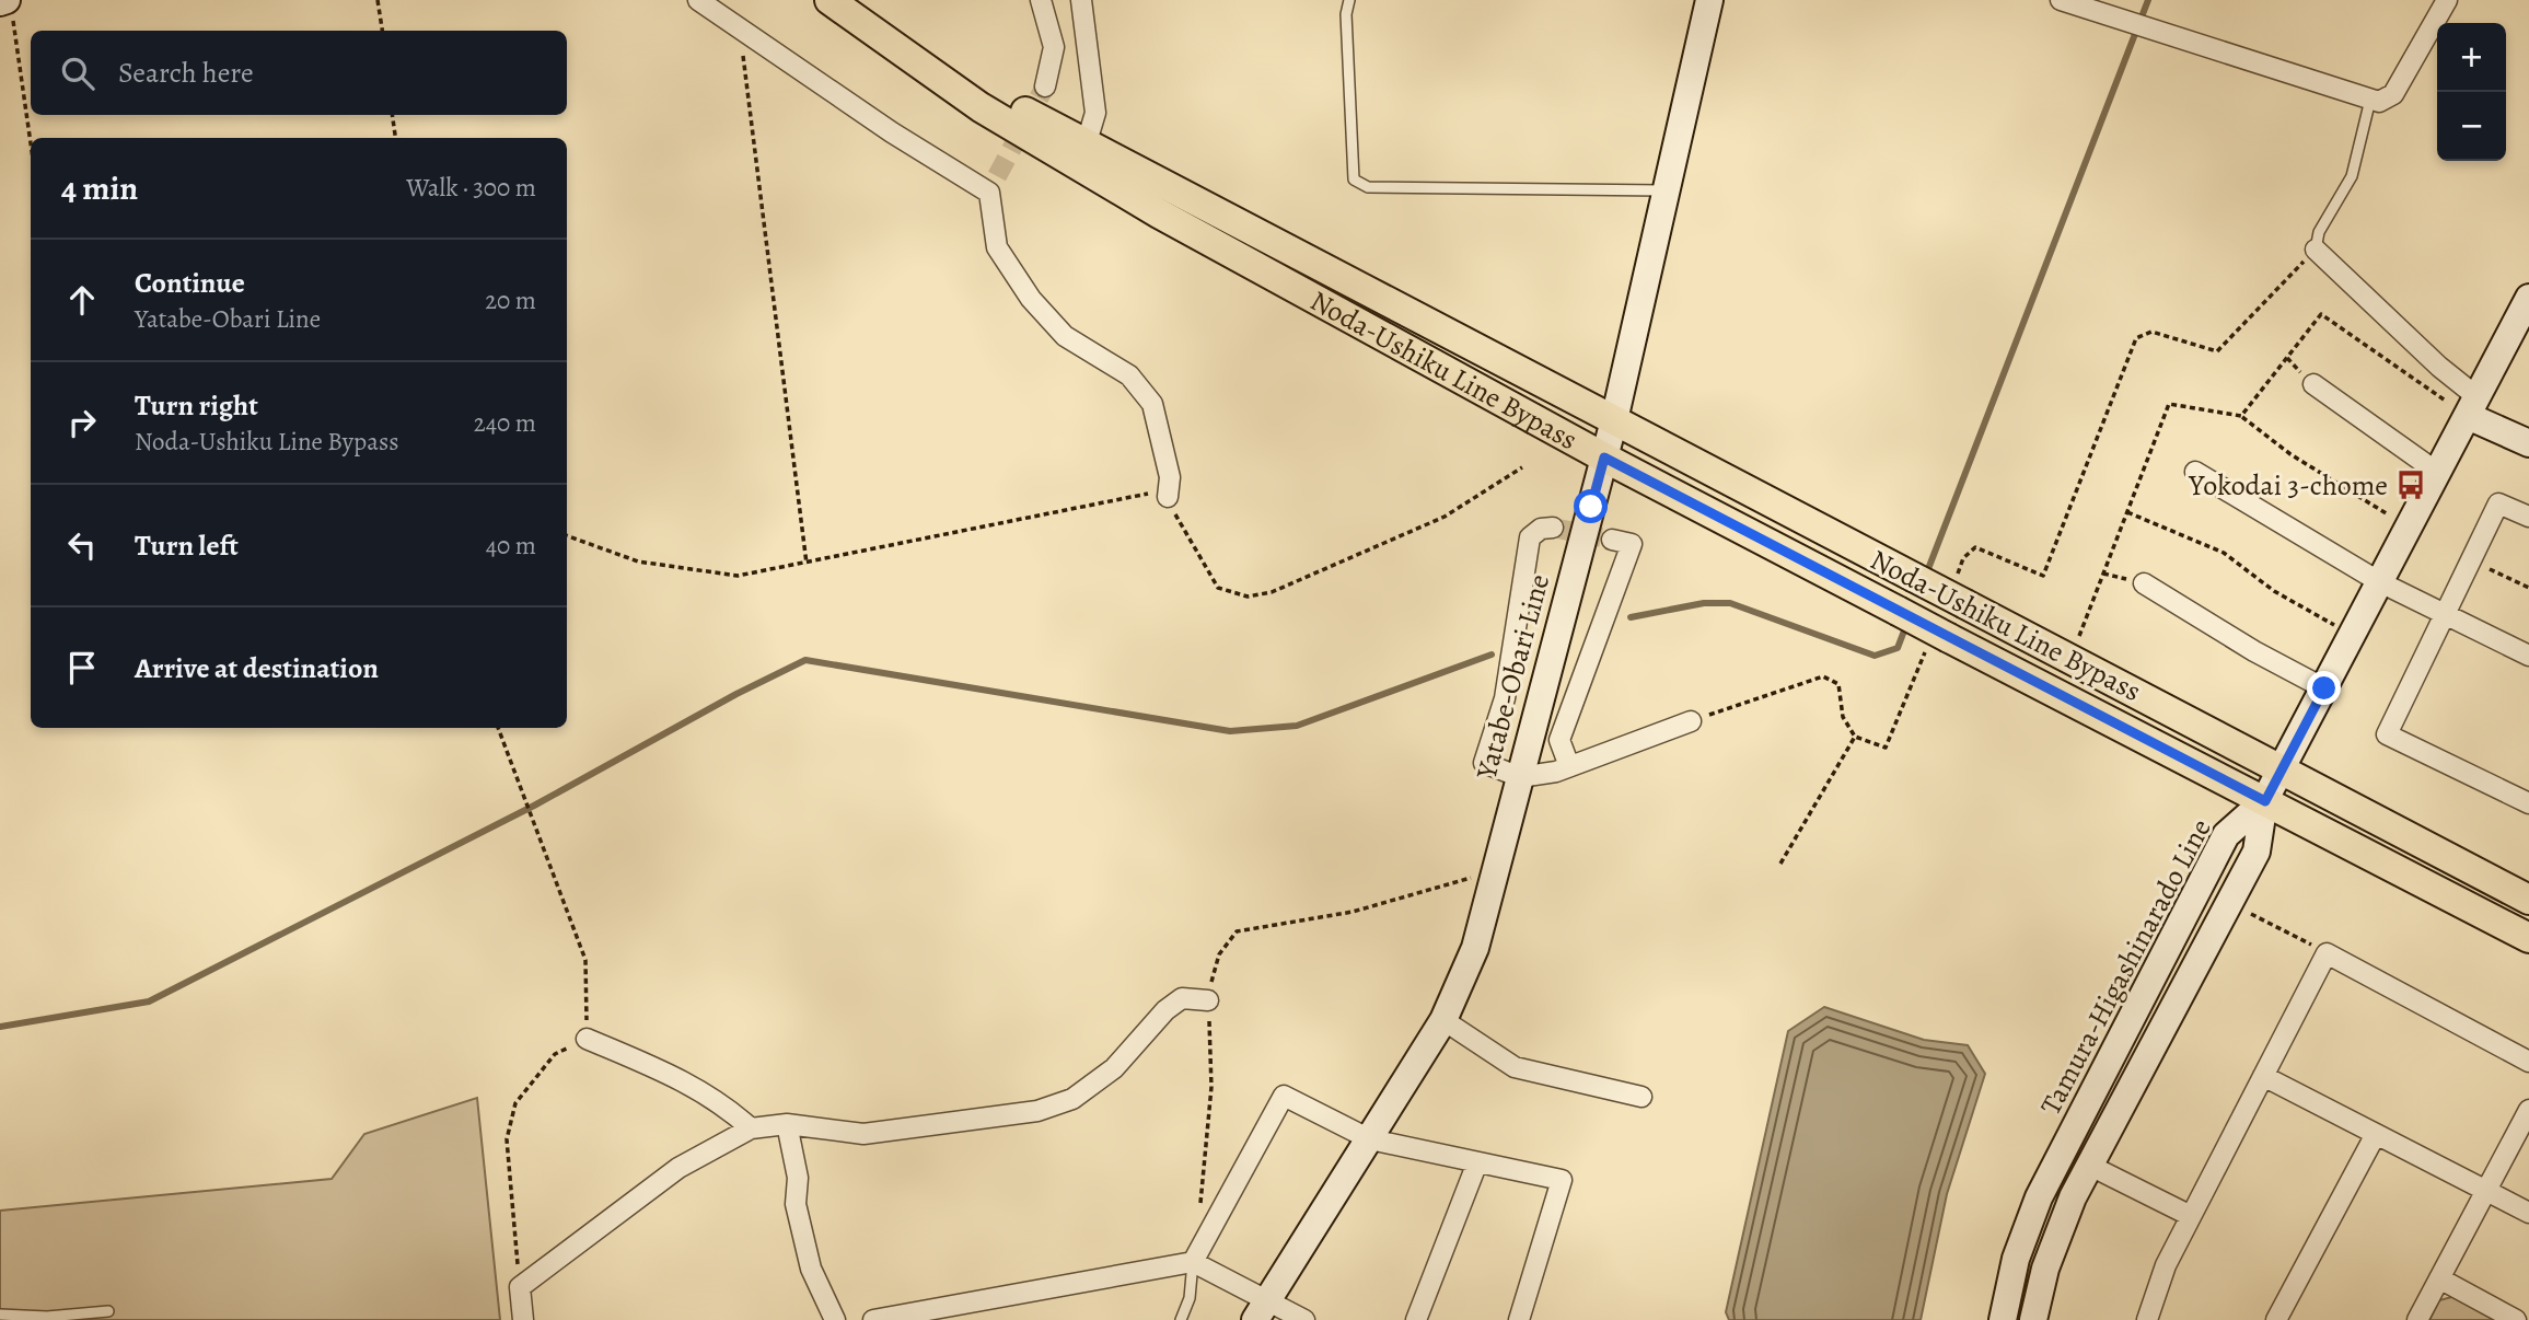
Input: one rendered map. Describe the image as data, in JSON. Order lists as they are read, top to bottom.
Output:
{
  "streets": {
    "main road": ["Noda-Ushiku Line Bypass"],
    "street": ["Yatabe-Obari Line", "Tamura-Higashinarado Line"]
  },
  "crossings": [
    ["Noda-Ushiku Line Bypass", "Yatabe-Obari Line"],
    ["Noda-Ushiku Line Bypass", "Tamura-Higashinarado Line"]
  ],
  "places": {
    "bus stop": ["Yokodai 3-chome"]
  },
  "page": {
    "map_buttons": ["+", "−"],
    "search": "Search here",
    "heading": ["4 min", "Walk · 300 m"],
    "list": [
      ["Continue", "Yatabe-Obari Line", "20 m"],
      ["Turn right", "Noda-Ushiku Line Bypass", "240 m"],
      ["Turn left", "40 m"],
      "Arrive at destination"
    ]
  }
}
